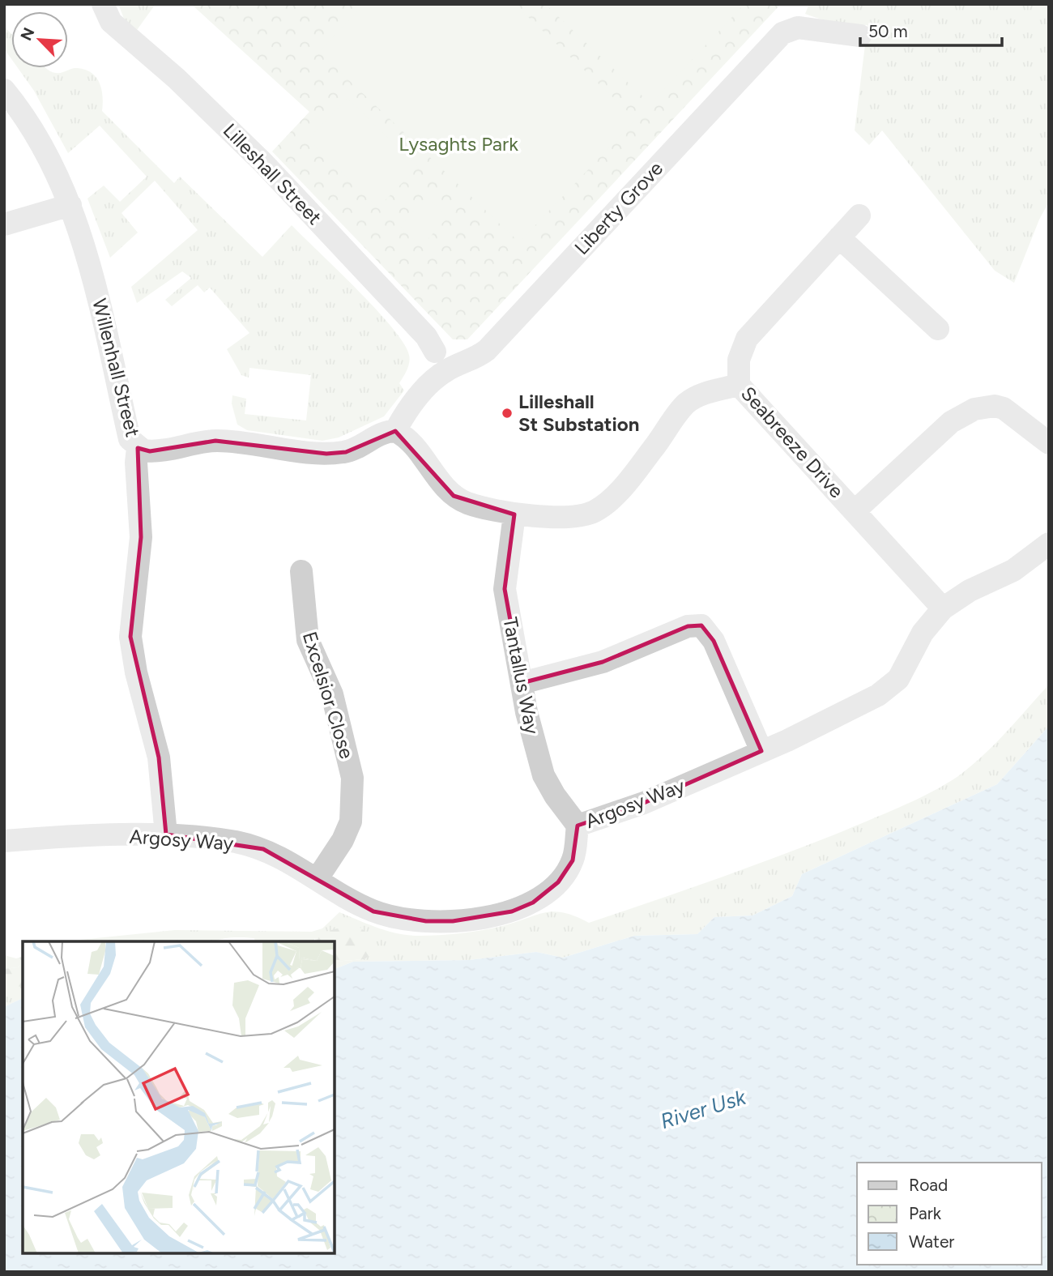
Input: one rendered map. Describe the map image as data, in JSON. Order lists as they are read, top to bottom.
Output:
{
  "streets": {
    "street": [
      "Lilleshall Street",
      "Liberty Grove",
      "Willenhall Street",
      "Seabreeze Drive",
      "Tantallus Way",
      "Excelsior Close",
      "Argosy Way"
    ]
  },
  "crossings": [
    ["Willenhall Street", "Argosy Way"],
    ["Seabreeze Drive", "Argosy Way"],
    ["Tantallus Way", "Argosy Way"],
    ["Excelsior Close", "Argosy Way"]
  ],
  "water": ["River Usk"],
  "parks": ["Lysaghts Park"],
  "places": ["Lilleshall St Substation"],
  "legend": ["Road", "Park", "Water"],
  "scale_bar": "50 m",
  "north": "top left"
}
